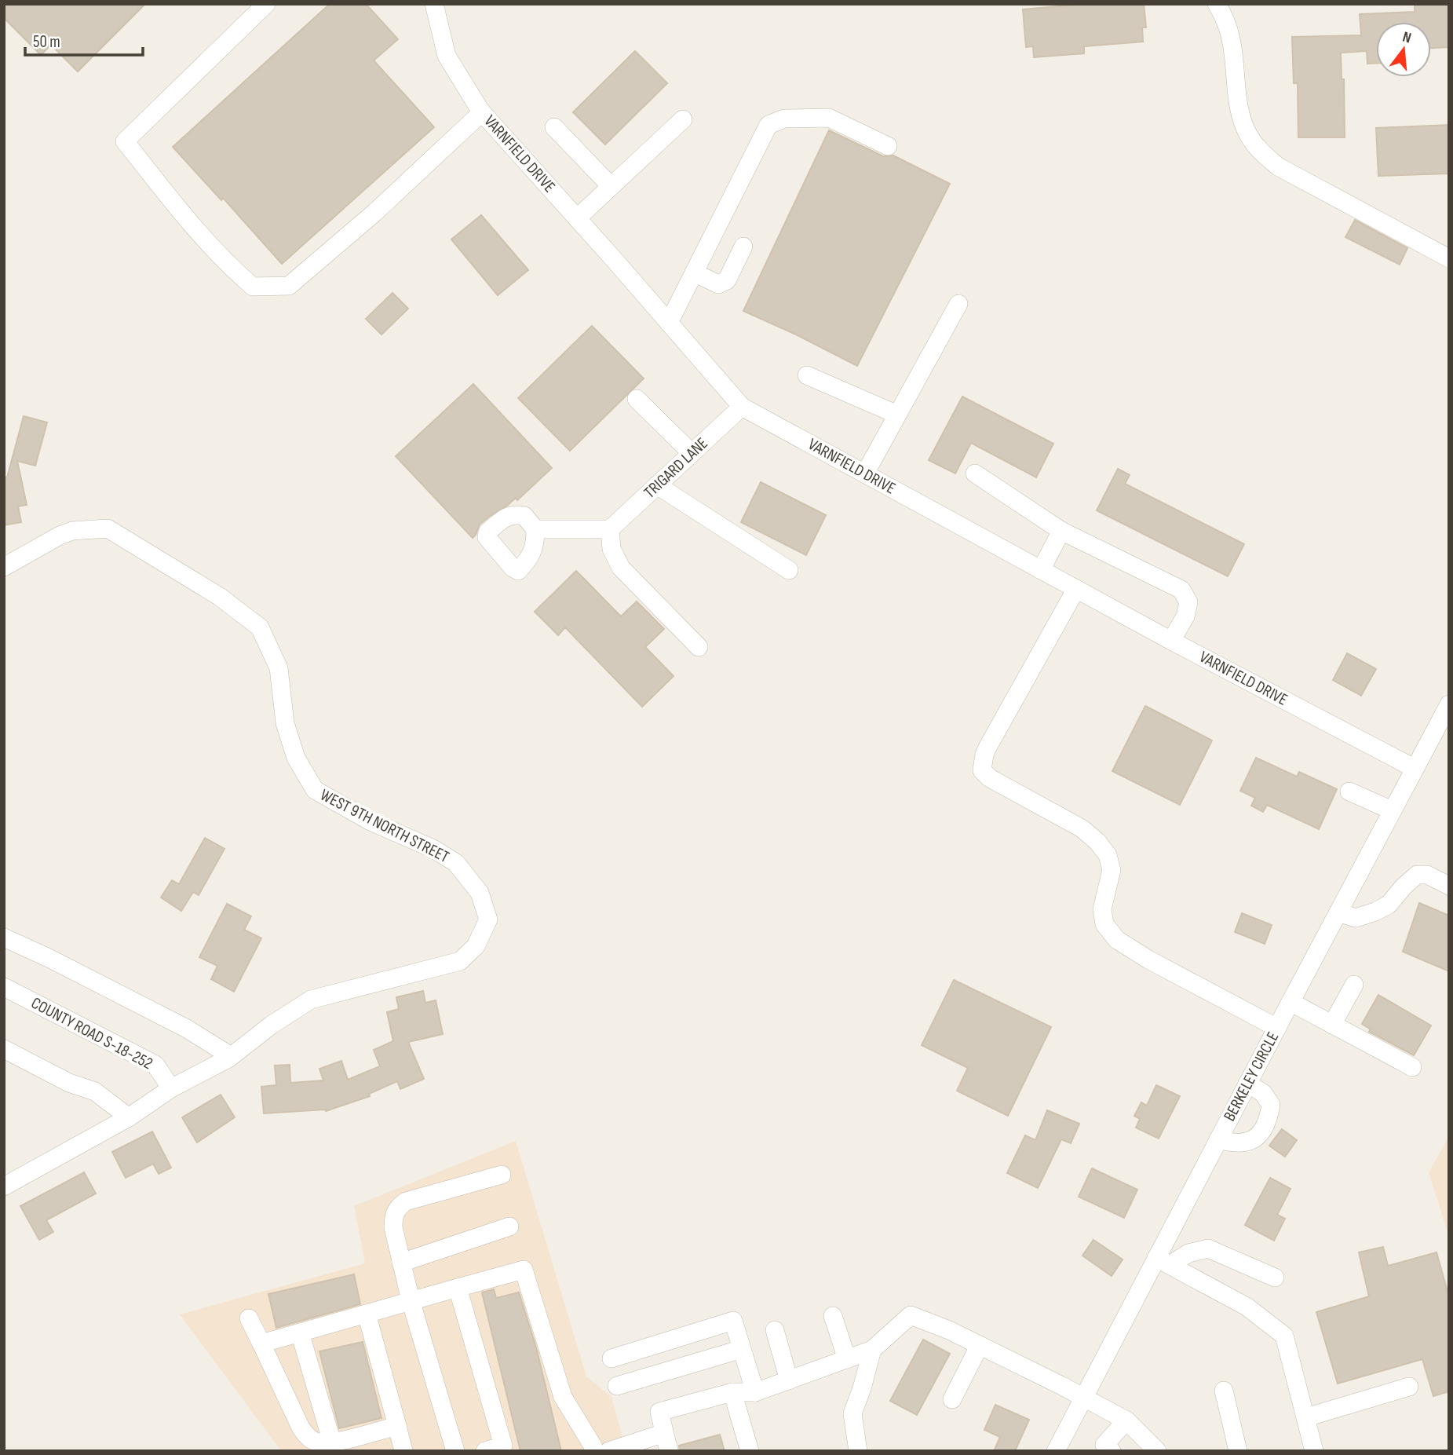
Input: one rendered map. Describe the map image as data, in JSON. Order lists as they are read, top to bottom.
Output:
{
  "streets": {
    "street": [
      "VARNFIELD DRIVE",
      "TRIGARD LANE",
      "WEST 9TH NORTH STREET",
      "COUNTY ROAD S-18-252",
      "BERKELEY CIRCLE"
    ]
  },
  "crossings": [
    ["VARNFIELD DRIVE", "TRIGARD LANE"],
    ["VARNFIELD DRIVE", "BERKELEY CIRCLE"],
    ["WEST 9TH NORTH STREET", "COUNTY ROAD S-18-252"]
  ],
  "scale_bar": "50 m",
  "north": "top"
}
